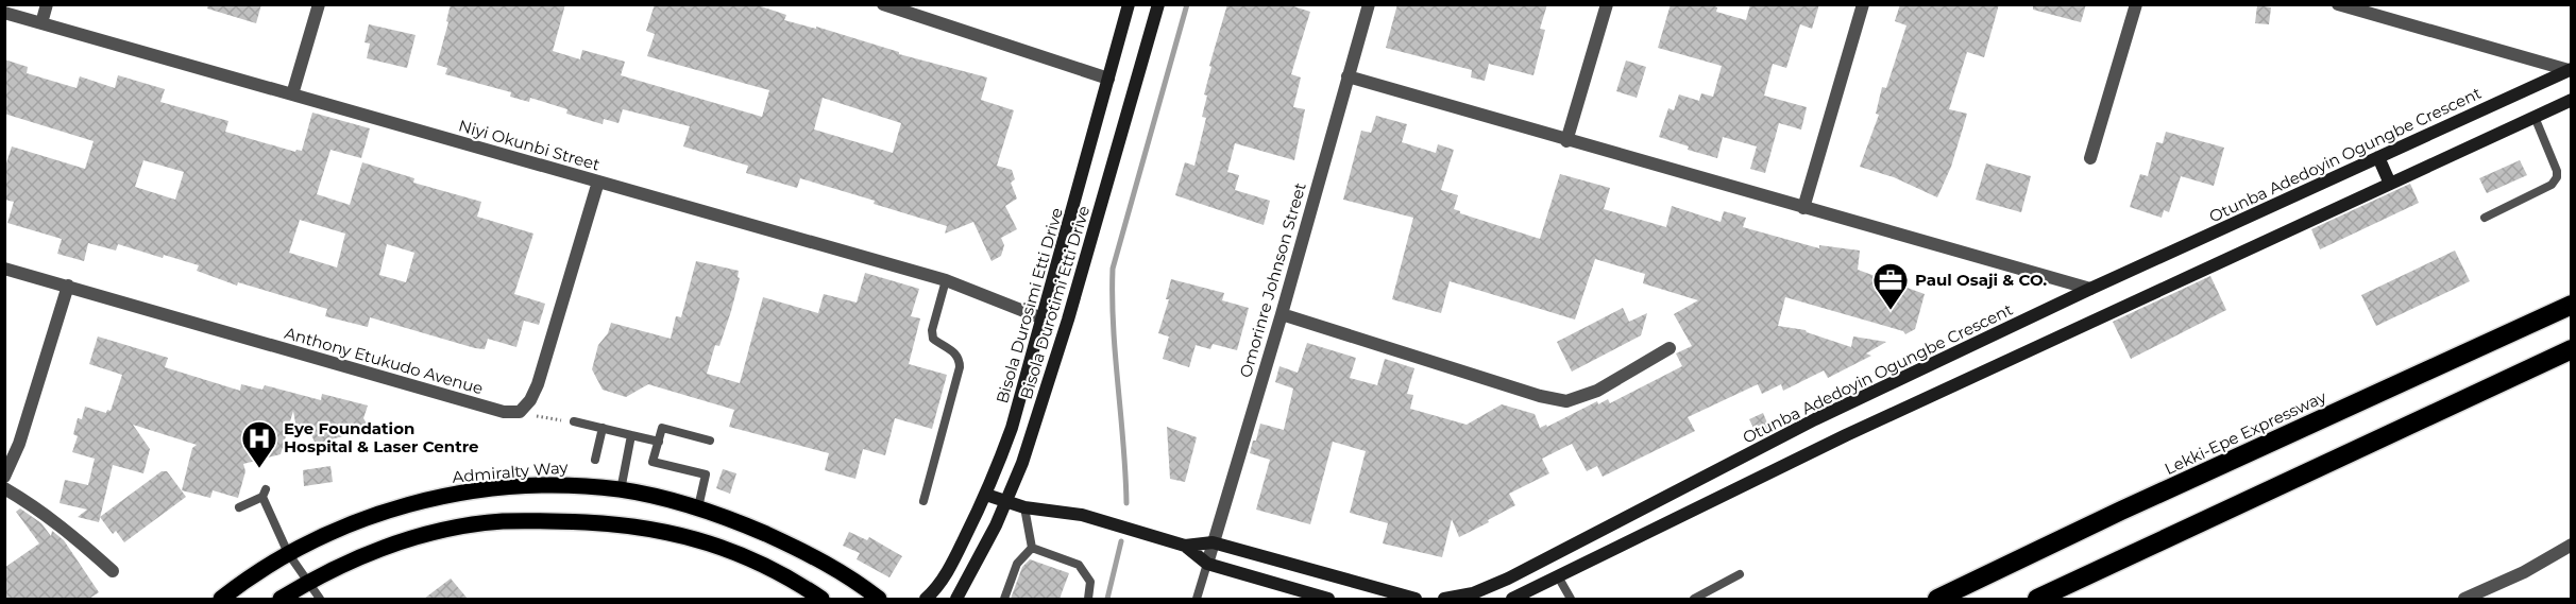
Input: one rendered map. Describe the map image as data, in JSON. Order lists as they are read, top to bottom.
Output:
{
  "streets": {
    "highway": ["Lekki-Epe Expressway"],
    "main road": ["Admiralty Way"],
    "street": [
      "Niyi Okunbi Street",
      "Otunba Adedoyin Ogungbe Crescent",
      "Omorinre Johnson Street",
      "Bisola Durotimi Etti Drive",
      "Bisola Durosimi Etti Drive",
      "Anthony Etukudo Avenue"
    ]
  },
  "crossings": [
    ["Niyi Okunbi Street", "Bisola Durosimi Etti Drive"]
  ],
  "places": {
    "office": ["Paul Osaji & CO."],
    "hospital": ["Eye Foundation Hospital & Laser Centre"]
  }
}
